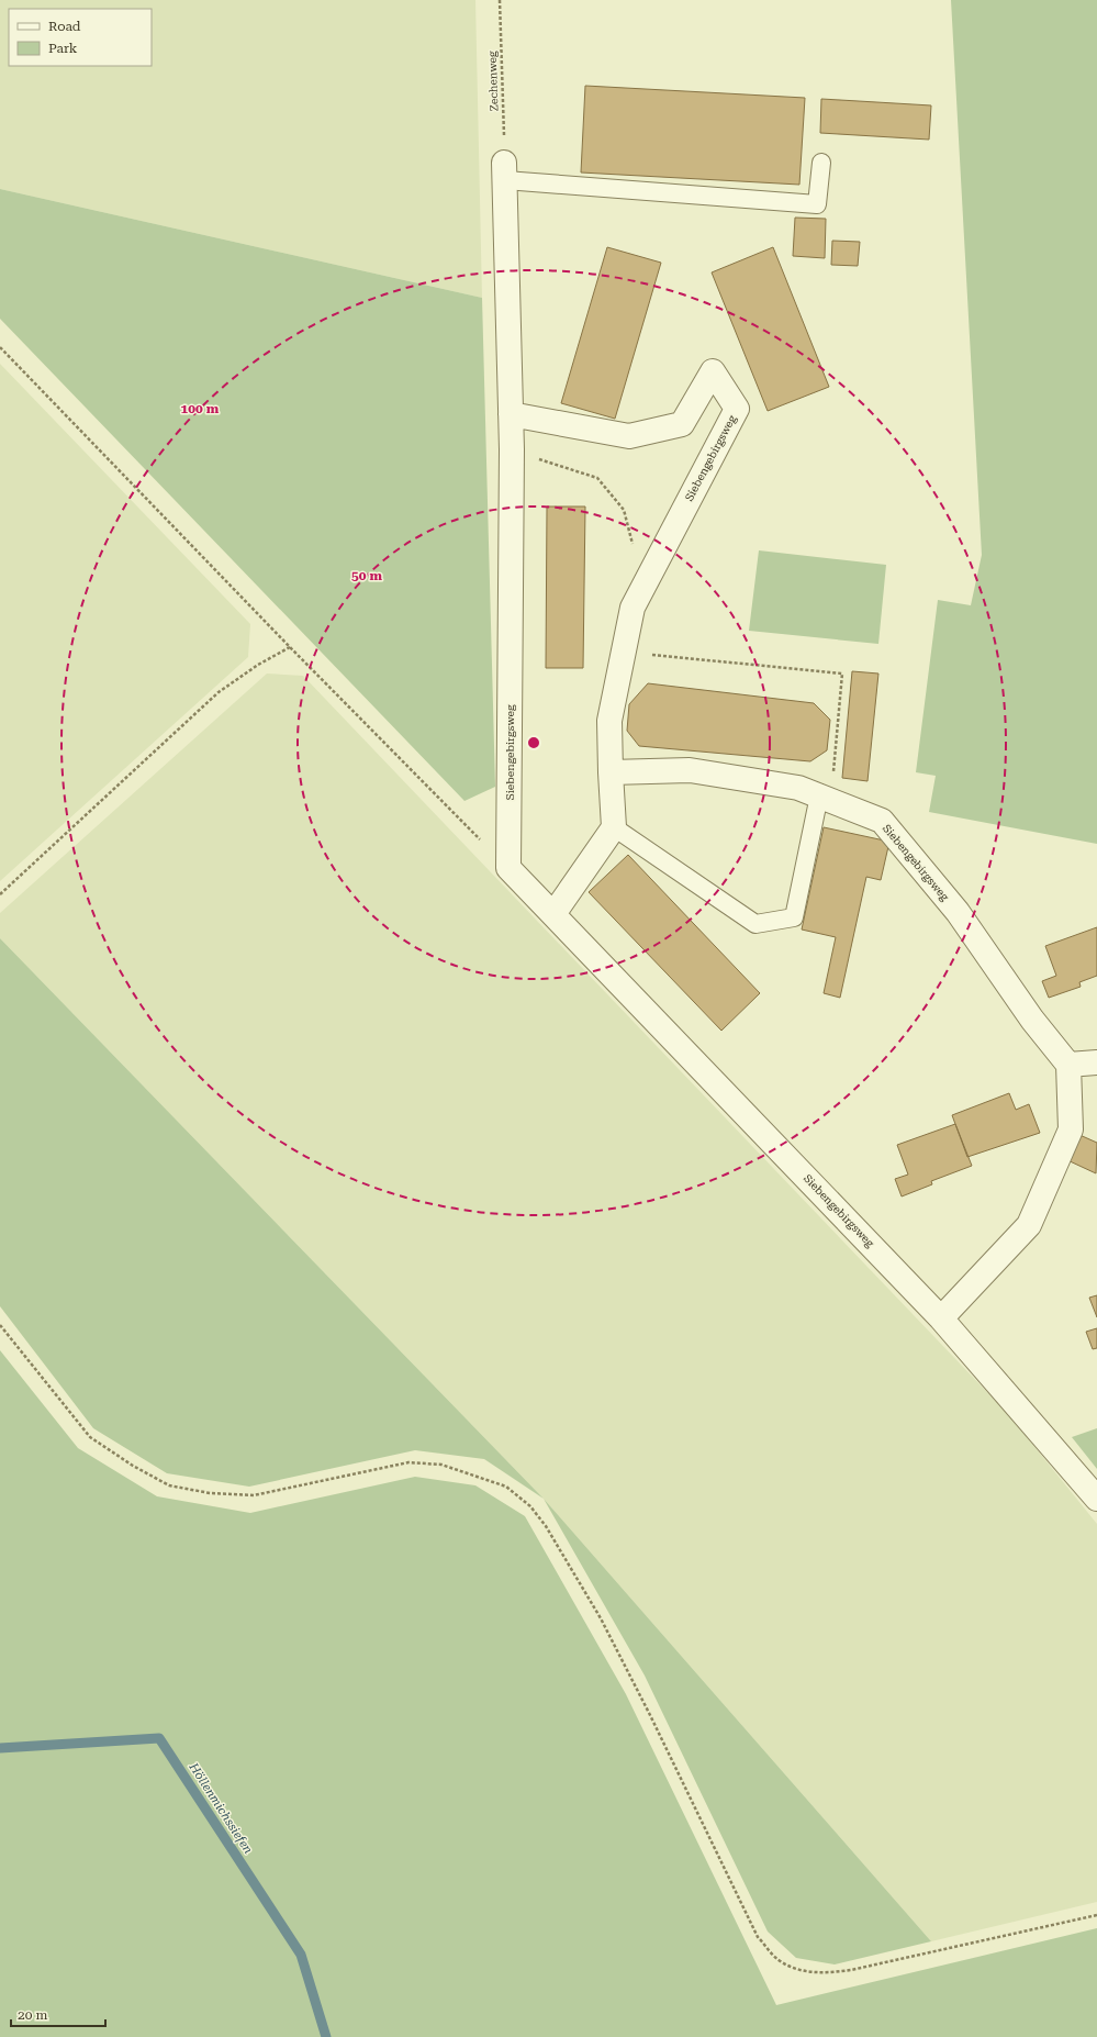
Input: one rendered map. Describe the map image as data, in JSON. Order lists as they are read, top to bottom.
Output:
{
  "streets": {
    "street": ["Siebengebirgsweg"],
    "path": ["Zechenweg"]
  },
  "crossings": [
    ["Zechenweg", "Siebengebirgsweg"]
  ],
  "water": ["Höllenmichssiefen"],
  "legend": ["Road", "Park"],
  "scale_bar": "20 m",
  "rings": ["100 m", "50 m"]
}
